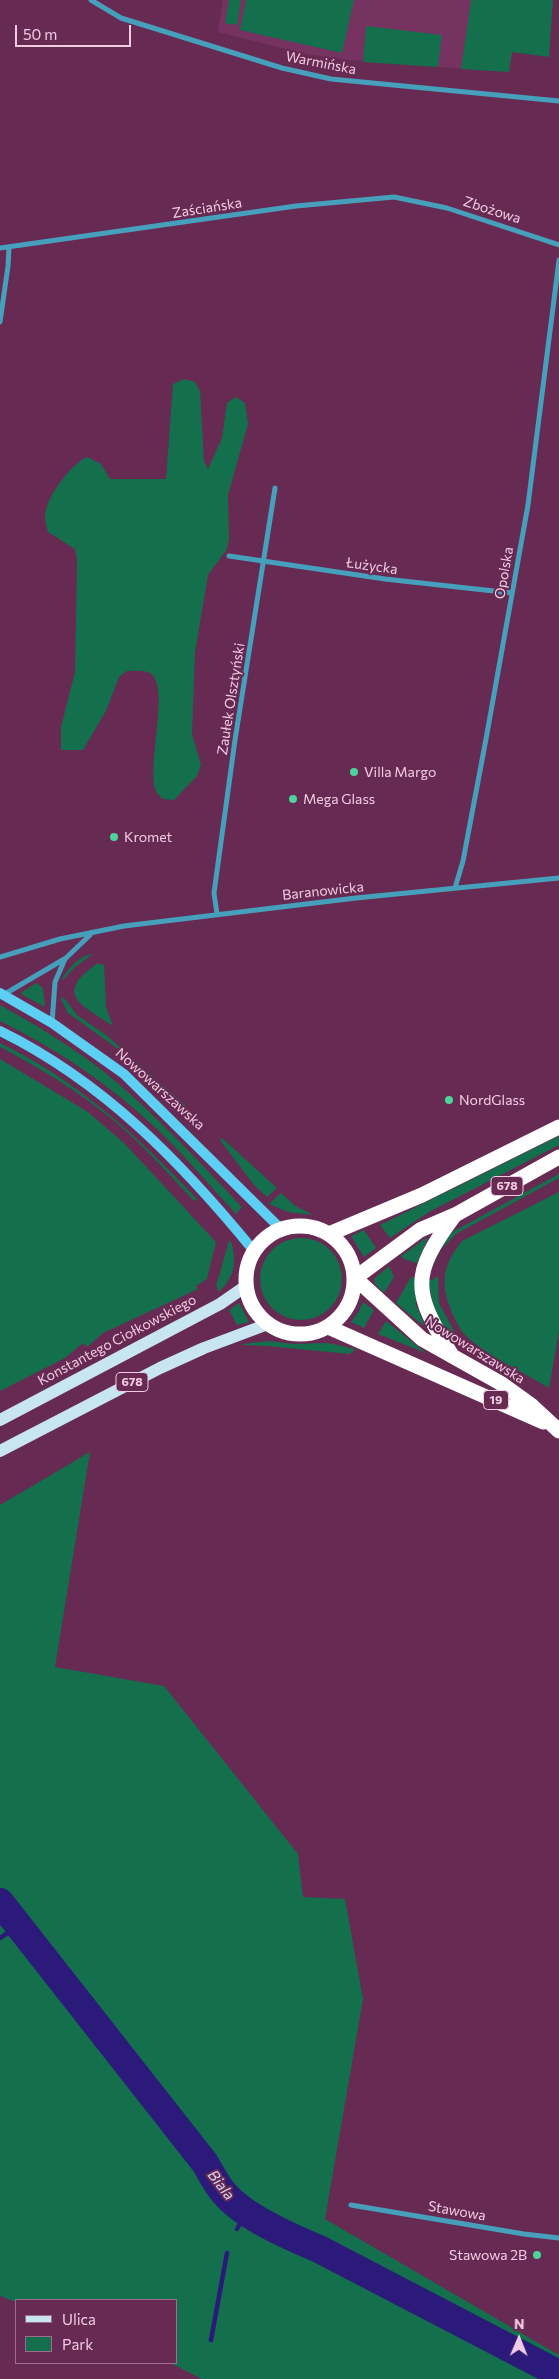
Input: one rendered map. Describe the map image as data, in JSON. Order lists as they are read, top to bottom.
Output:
{
  "streets": {
    "highway": ["Nowowarszawska", "678", "19"],
    "main road": ["Konstantego Ciołkowskiego"],
    "street": [
      "Warmińska",
      "Zaściańska",
      "Zbożowa",
      "Łużycka",
      "Opolska",
      "Zaułek Olsztyński",
      "Baranowicka",
      "Stawowa"
    ]
  },
  "crossings": [
    ["Zaściańska", "Zbożowa"],
    ["Łużycka", "Opolska"],
    ["Łużycka", "Zaułek Olsztyński"],
    ["Opolska", "Baranowicka"],
    ["Zaułek Olsztyński", "Baranowicka"],
    ["Nowowarszawska", "678"],
    ["Nowowarszawska", "Konstantego Ciołkowskiego"],
    ["678", "Konstantego Ciołkowskiego"]
  ],
  "water": ["Biala"],
  "places": [
    "Villa Margo",
    "Mega Glass",
    "Kromet",
    "NordGlass",
    "Stawowa 2B"
  ],
  "legend": ["Ulica", "Park"],
  "scale_bar": "50 m",
  "north": "top"
}
